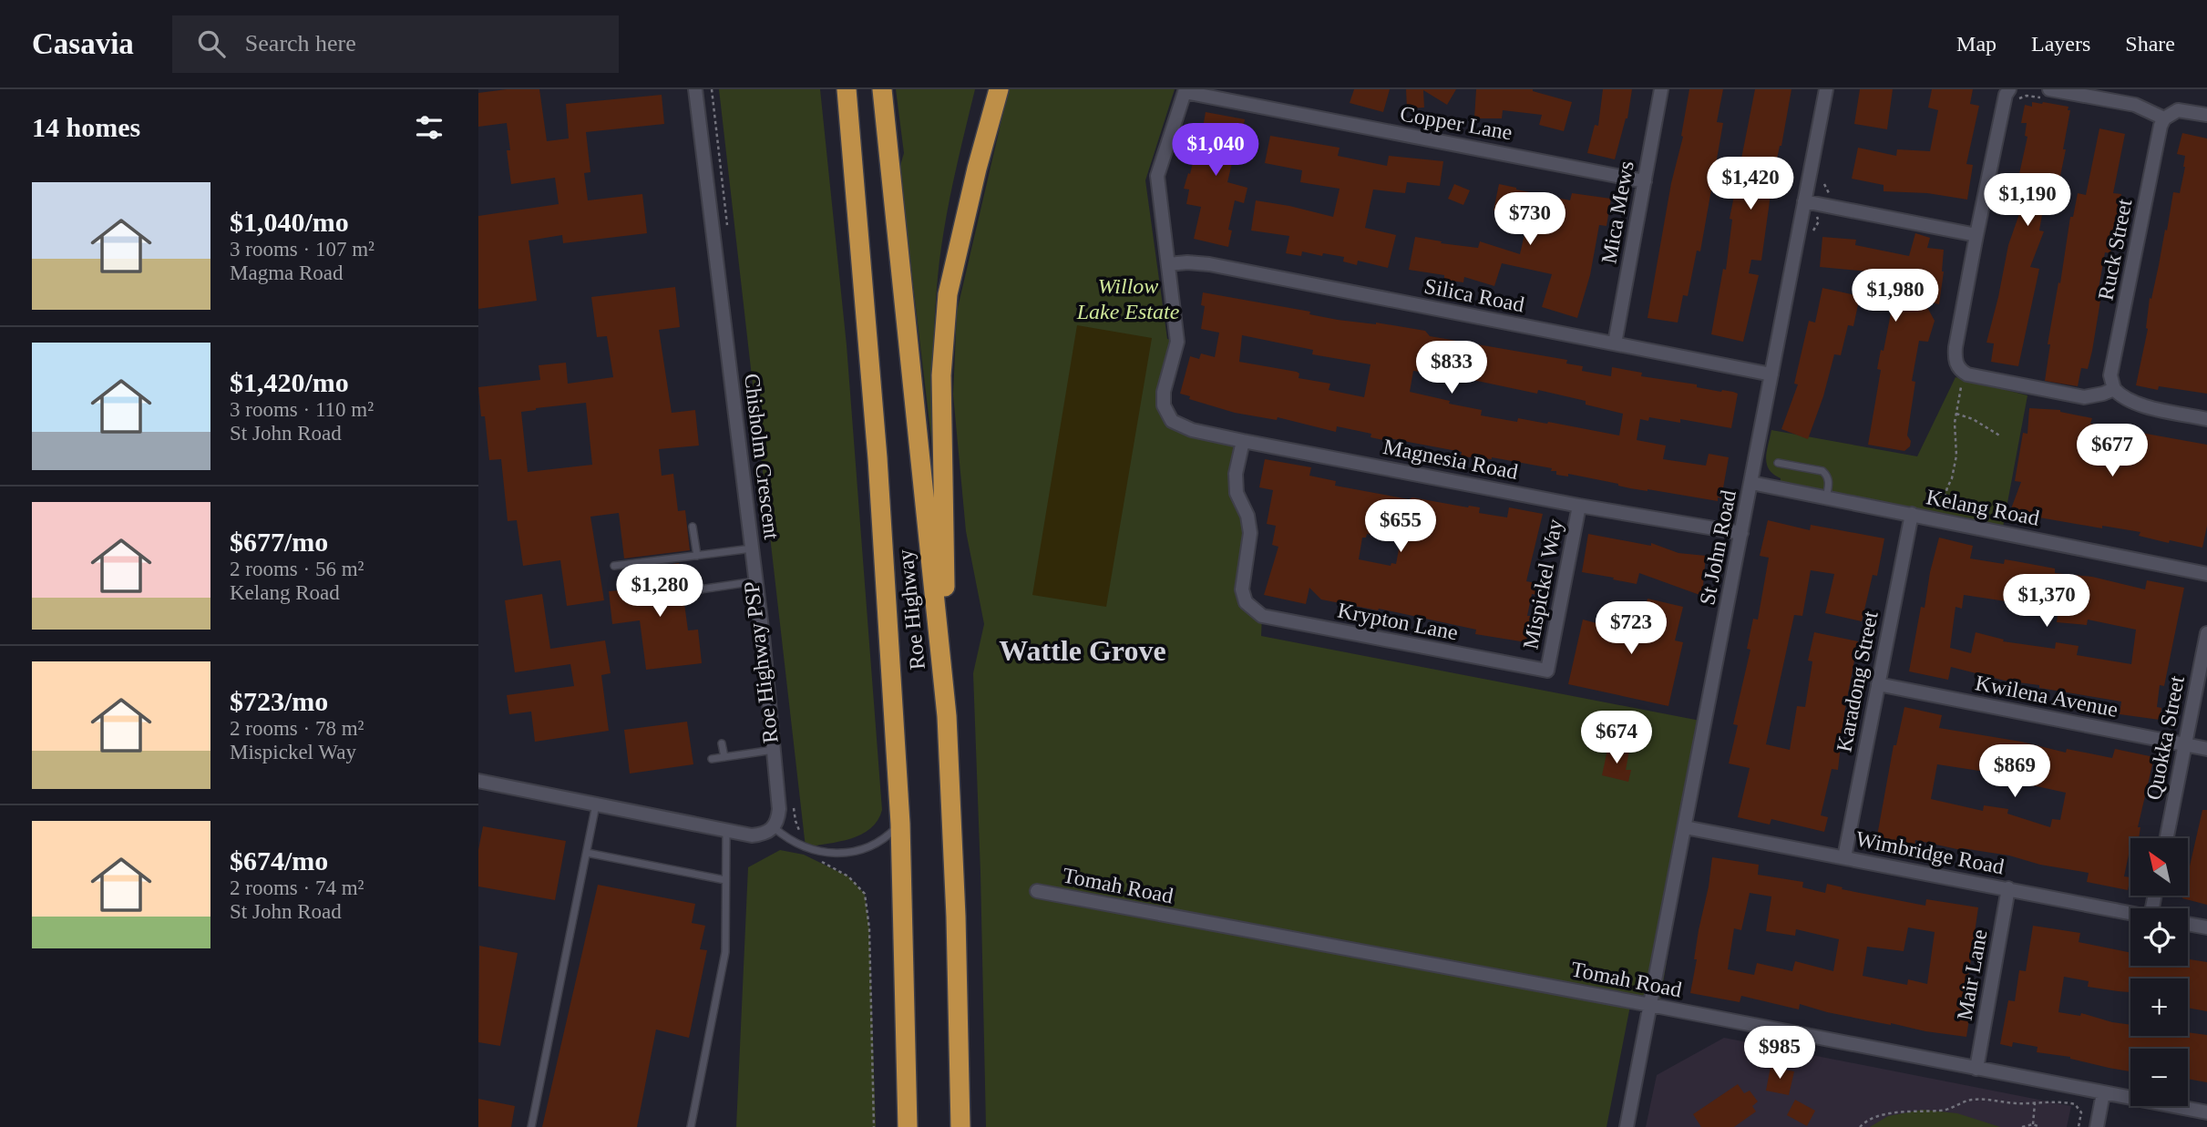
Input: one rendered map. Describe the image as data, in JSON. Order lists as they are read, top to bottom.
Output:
{
  "streets": {
    "highway": ["Roe Highway"],
    "street": [
      "Copper Lane",
      "Mica Mews",
      "Ruck Street",
      "Silica Road",
      "Chisholm Crescent",
      "Magnesia Road",
      "Kelang Road",
      "St John Road",
      "Mispickel Way",
      "Krypton Lane",
      "Karadong Street",
      "Kwilena Avenue",
      "Quokka Street",
      "Wimbridge Road",
      "Tomah Road",
      "Mair Lane"
    ]
  },
  "crossings": [
    ["Copper Lane", "Mica Mews"],
    ["Mica Mews", "Silica Road"],
    ["Silica Road", "Magnesia Road"],
    ["Silica Road", "St John Road"],
    ["Magnesia Road", "St John Road"],
    ["Magnesia Road", "Mispickel Way"],
    ["Magnesia Road", "Krypton Lane"],
    ["Kelang Road", "St John Road"],
    ["Kelang Road", "Karadong Street"],
    ["St John Road", "Wimbridge Road"],
    ["St John Road", "Tomah Road"],
    ["Mispickel Way", "Krypton Lane"],
    ["Karadong Street", "Kwilena Avenue"],
    ["Karadong Street", "Wimbridge Road"],
    ["Kwilena Avenue", "Quokka Street"],
    ["Wimbridge Road", "Mair Lane"],
    ["Tomah Road", "Mair Lane"]
  ],
  "districts": ["Wattle Grove"],
  "parks": ["Willow Lake Estate"],
  "north": "top left",
  "page": {
    "header": "Casavia",
    "search": "Search here",
    "nav": ["Map", "Layers", "Share"],
    "heading": "14 homes",
    "price": [
      "$1,040",
      "$1,420",
      "$1,190",
      "$730",
      "$1,980",
      "$833",
      "$677",
      "$655",
      "$1,280",
      "$1,370",
      "$723",
      "$674",
      "$869",
      "$985"
    ],
    "list": [
      {
        "name": "$1,040/mo",
        "note": "3 rooms · 107 m² · Magma Road"
      },
      {
        "name": "$1,420/mo",
        "note": "3 rooms · 110 m² · St John Road"
      },
      {
        "name": "$677/mo",
        "note": "2 rooms · 56 m² · Kelang Road"
      },
      {
        "name": "$723/mo",
        "note": "2 rooms · 78 m² · Mispickel Way"
      },
      {
        "name": "$674/mo",
        "note": "2 rooms · 74 m² · St John Road"
      }
    ],
    "map_buttons": ["+", "−"]
  }
}
